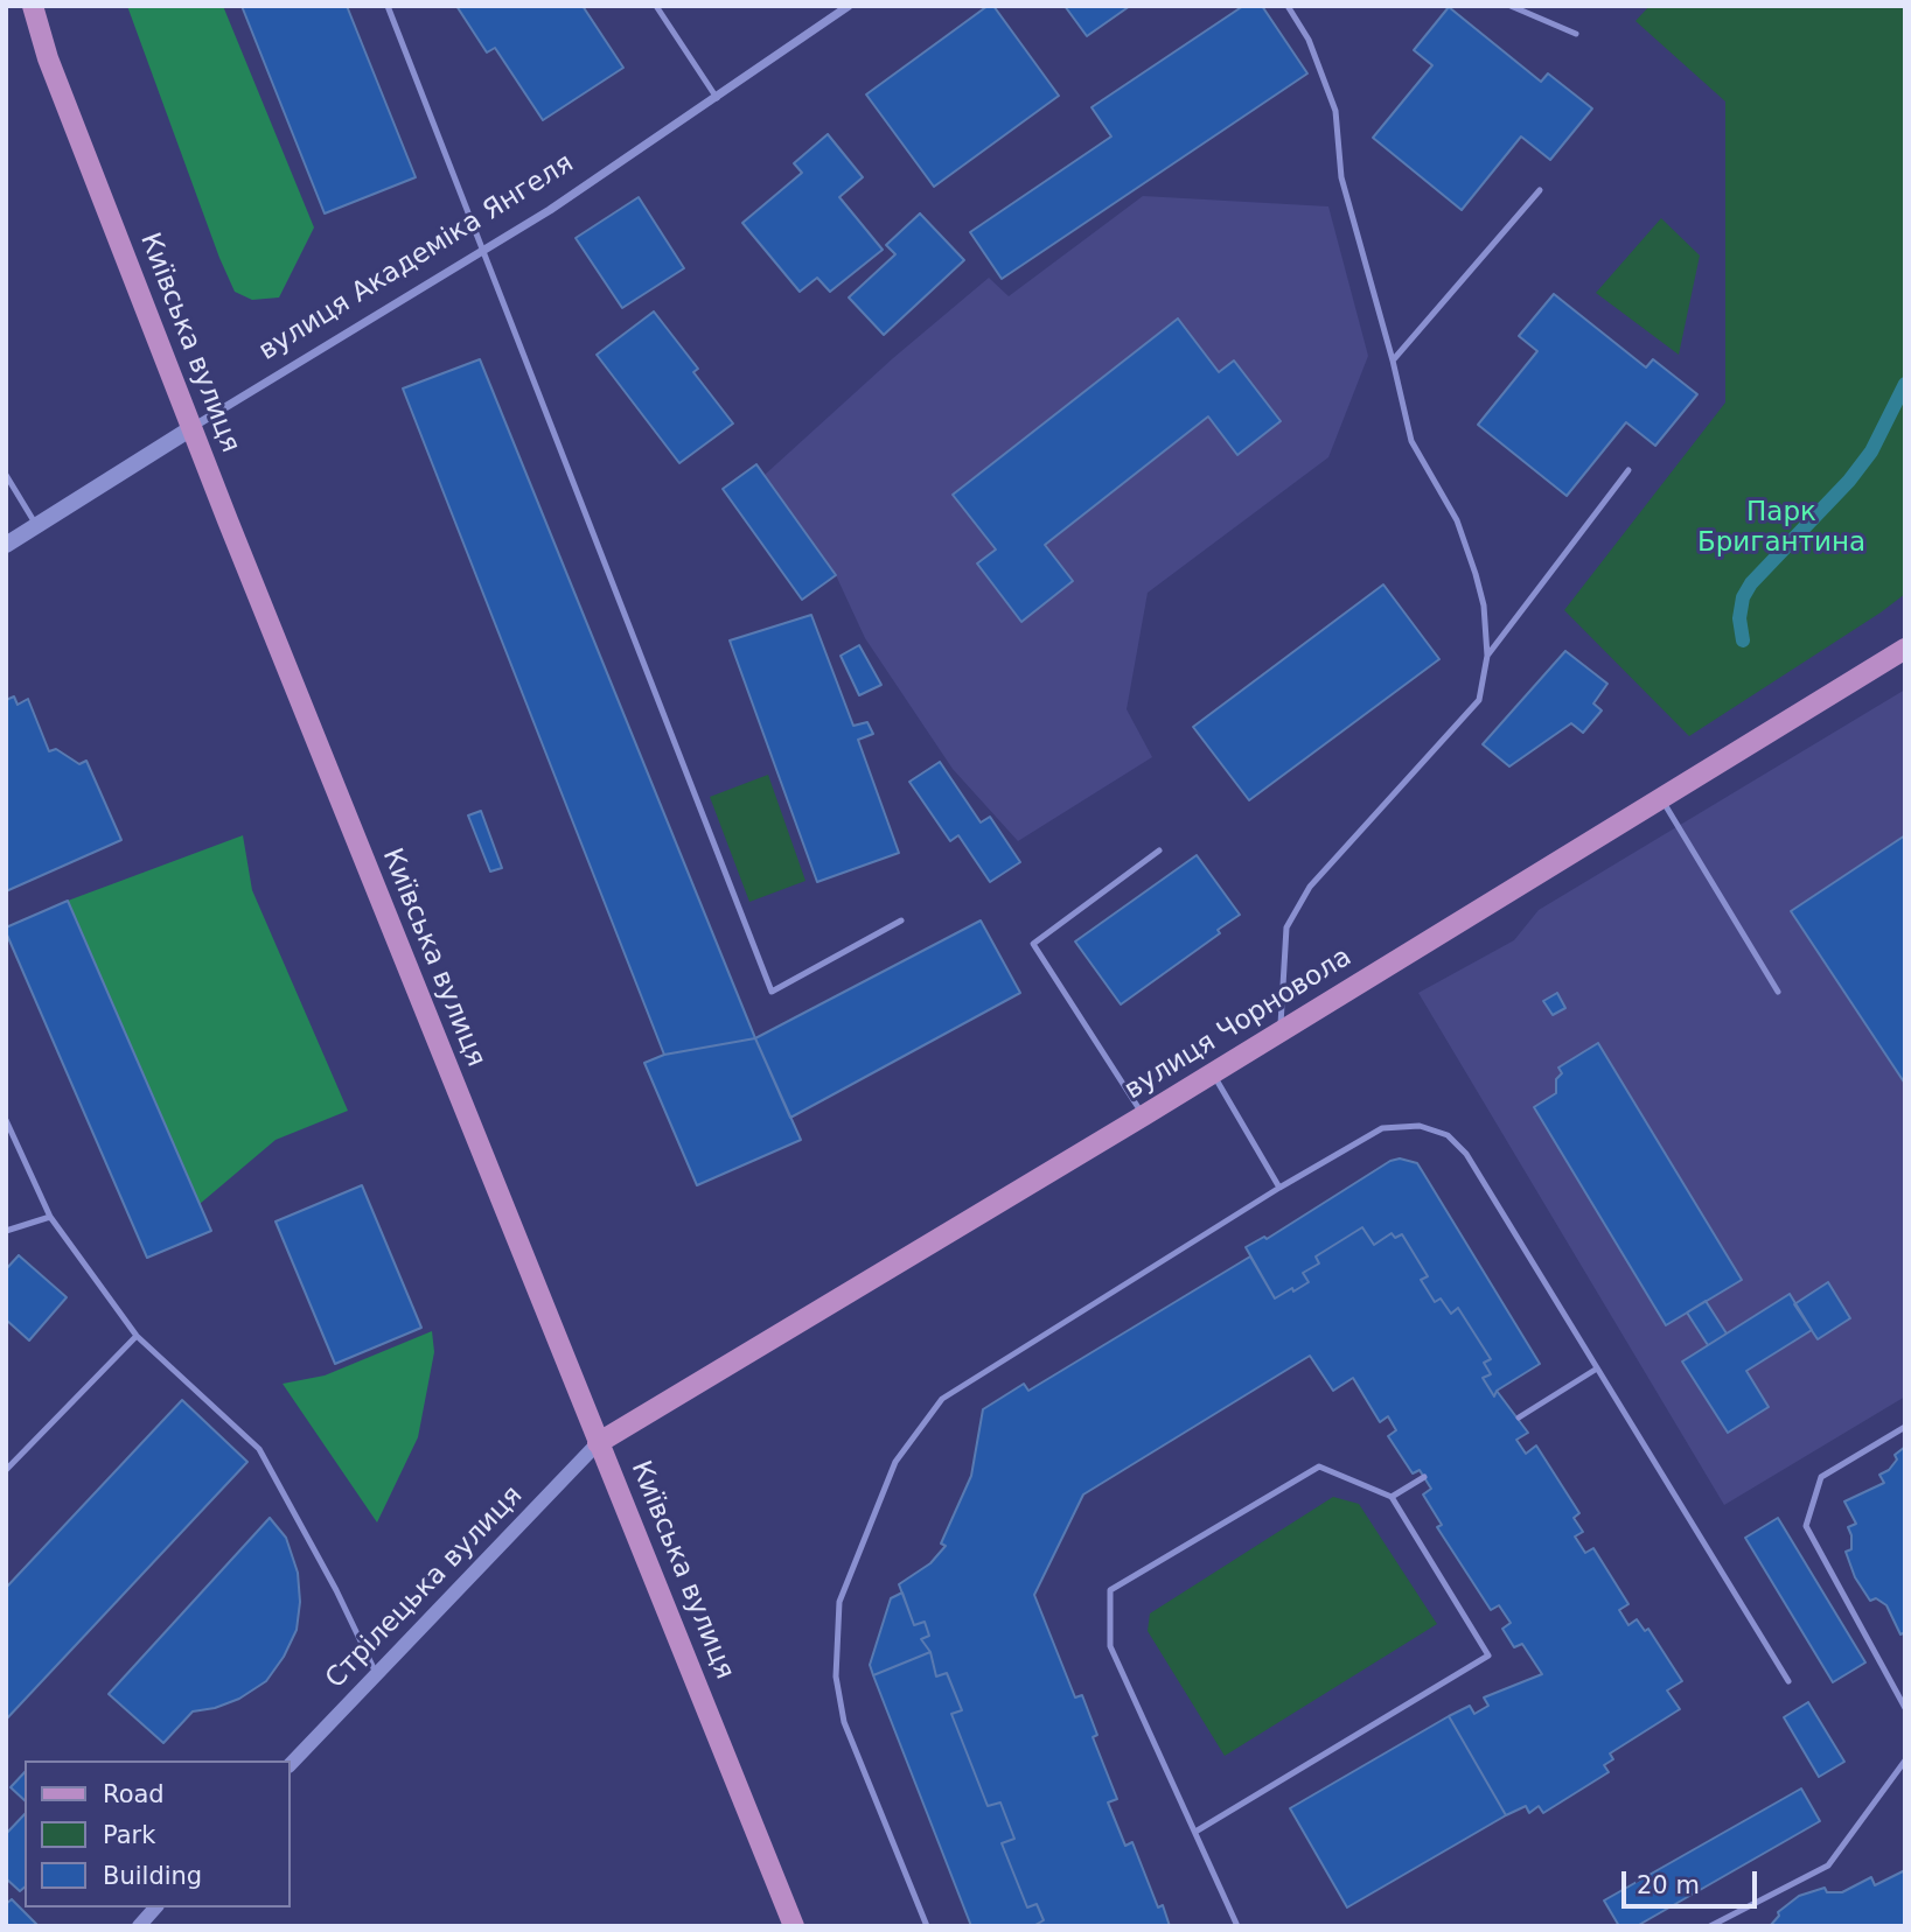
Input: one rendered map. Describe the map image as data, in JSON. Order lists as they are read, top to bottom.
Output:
{
  "streets": {
    "main road": ["вулиця Академіка Янгеля", "Київська вулиця", "вулиця Чорновола"],
    "street": ["Стрілецька вулиця"]
  },
  "crossings": [
    ["вулиця Академіка Янгеля", "Київська вулиця"],
    ["Київська вулиця", "вулиця Чорновола"],
    ["Київська вулиця", "Стрілецька вулиця"],
    ["вулиця Чорновола", "Стрілецька вулиця"]
  ],
  "parks": ["Парк Бригантина"],
  "legend": ["Road", "Park", "Building"],
  "scale_bar": "20 m"
}
